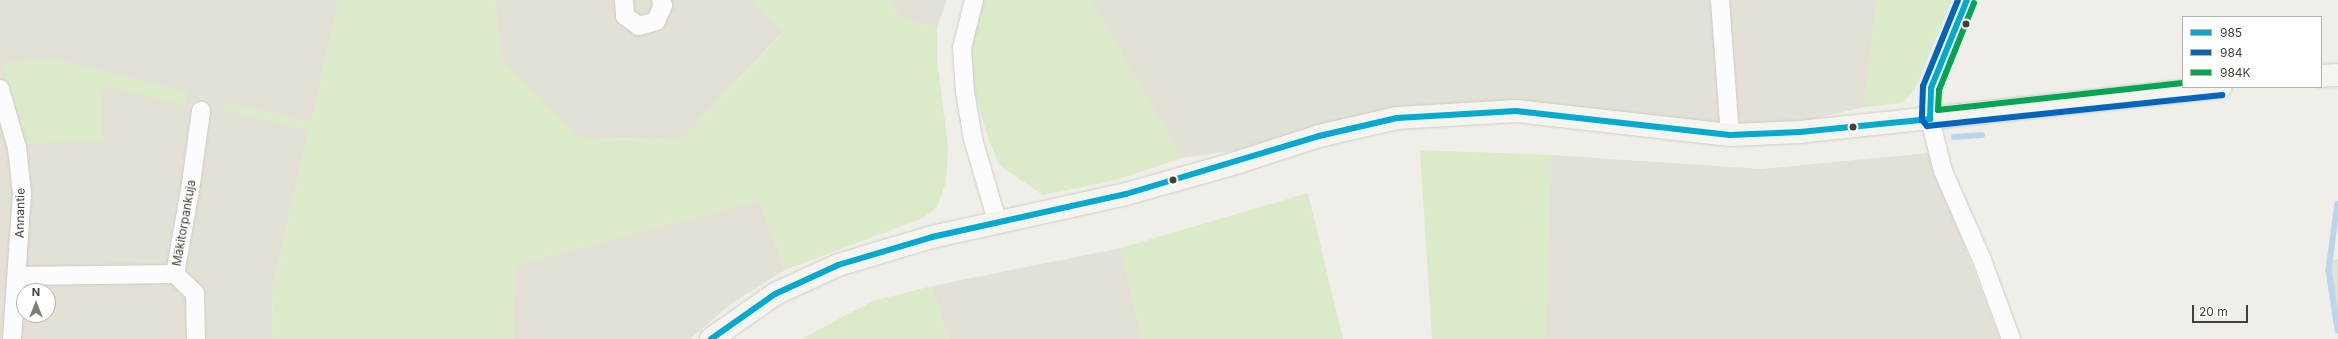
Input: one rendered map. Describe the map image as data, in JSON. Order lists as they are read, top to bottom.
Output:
{
  "streets": {
    "street": ["Annantie", "Mäkitorpankuja"]
  },
  "crossings": [
    ["Annantie", "Mäkitorpankuja"]
  ],
  "lines": ["transit line 985", "transit line 984", "transit line 984K"],
  "legend": ["985", "984", "984K"],
  "scale_bar": "20 m",
  "north": "top"
}
